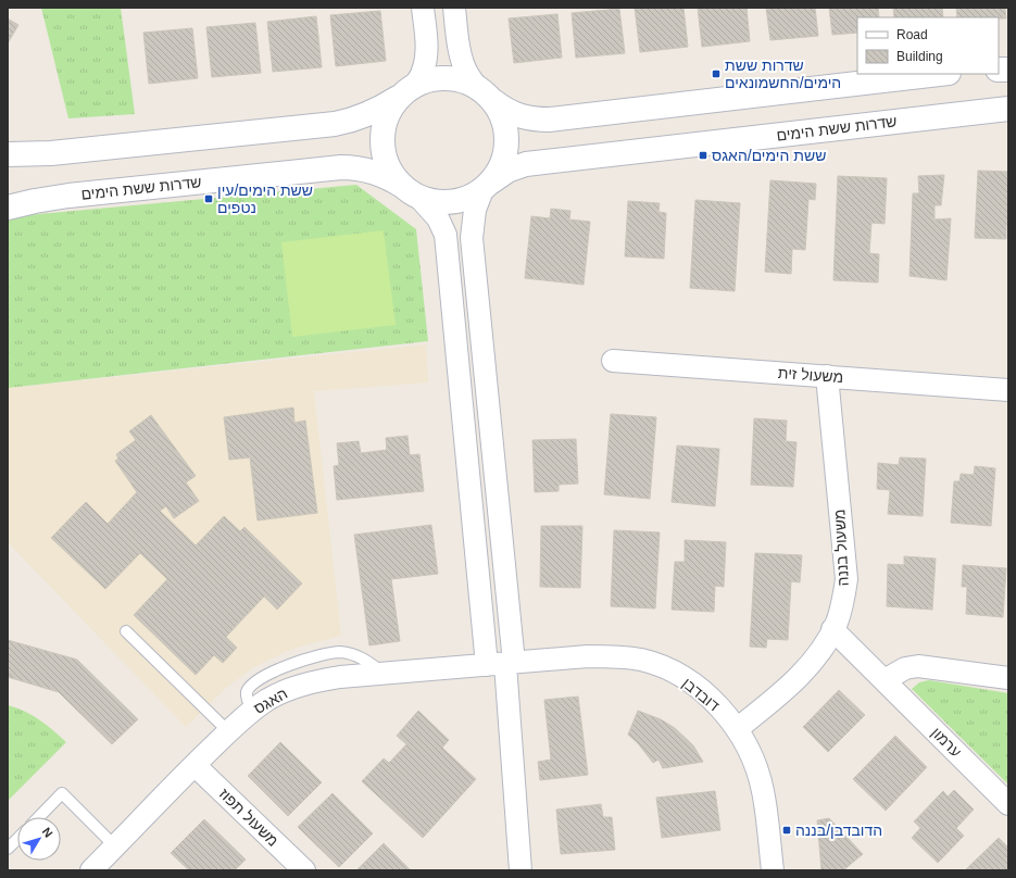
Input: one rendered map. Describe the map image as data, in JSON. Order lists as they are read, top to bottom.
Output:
{
  "streets": {
    "street": [
      "שדרות ששת הימים",
      "משעול זית",
      "משעול בננה",
      "דובדבן",
      "האגס",
      "ערמון",
      "משעול תפוז"
    ]
  },
  "crossings": [
    ["משעול זית", "משעול בננה"],
    ["משעול בננה", "דובדבן"],
    ["משעול בננה", "ערמון"],
    ["דובדבן", "האגס"],
    ["האגס", "משעול תפוז"]
  ],
  "places": {
    "transit": [
      "שדרות ששת הימים/החשמונאים",
      "ששת הימים/האגס",
      "ששת הימים/עין נטפים",
      "הדובדבן/בננה"
    ]
  },
  "legend": ["Road", "Building"],
  "north": "top right"
}
